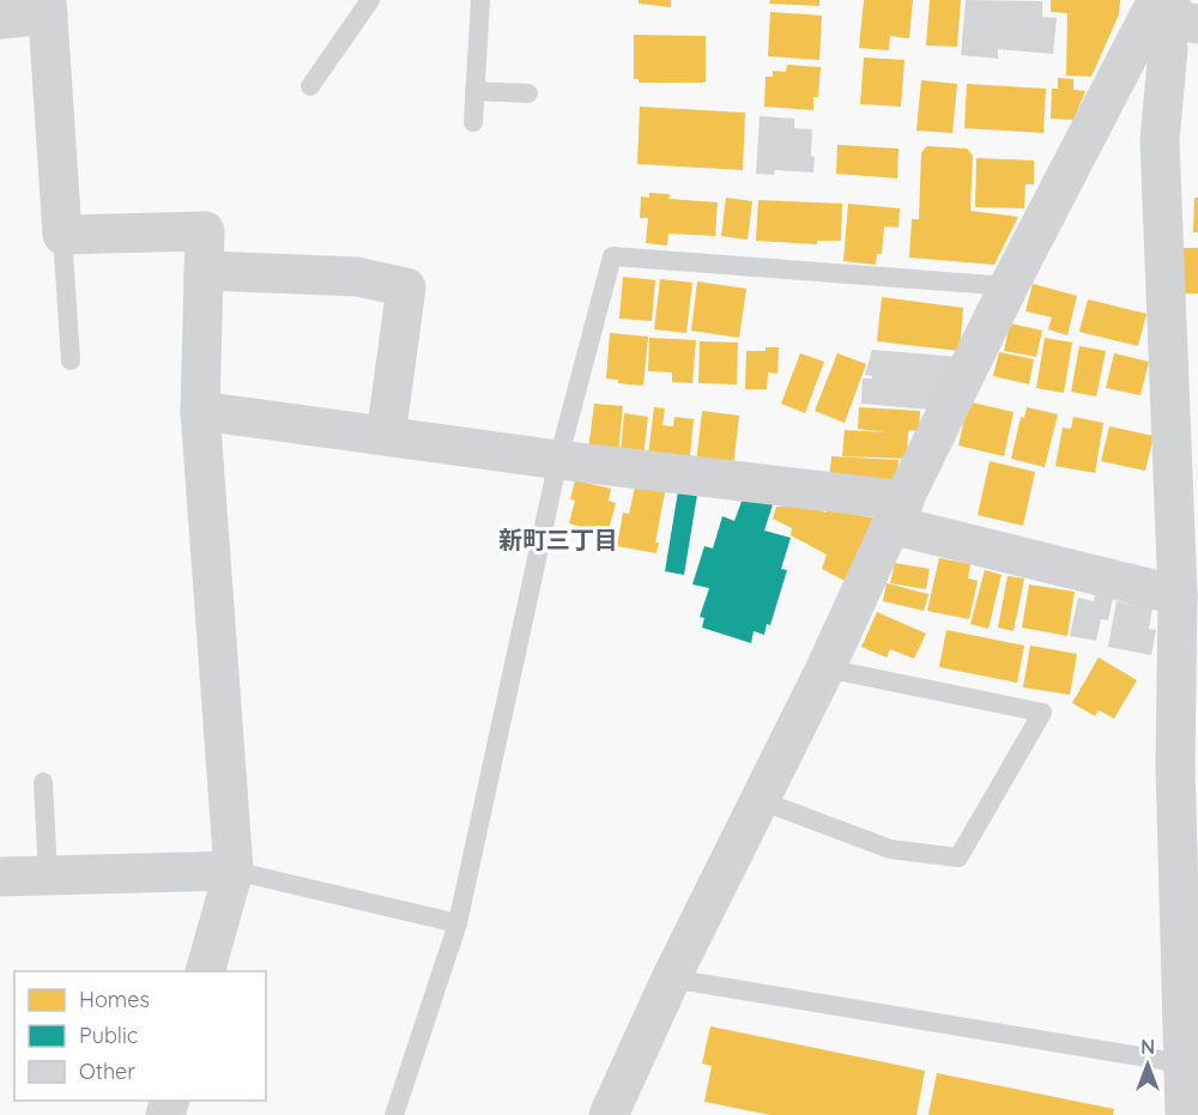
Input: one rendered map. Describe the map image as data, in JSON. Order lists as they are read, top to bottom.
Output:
{
  "districts": ["新町三丁目"],
  "legend": ["Homes", "Public", "Other"],
  "north": "top"
}
